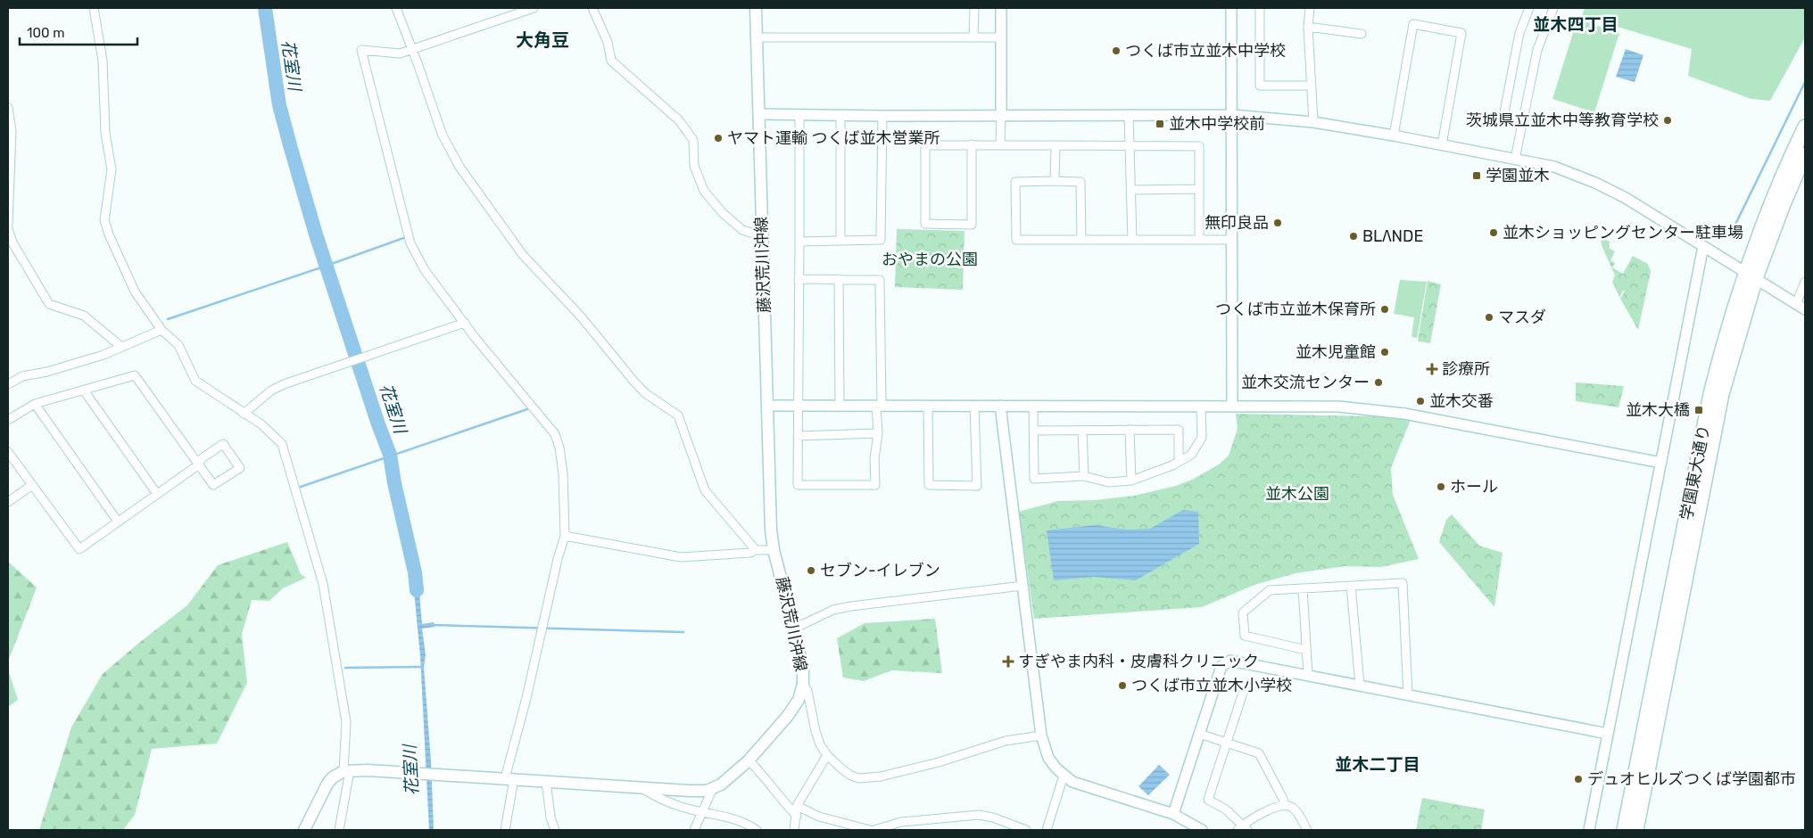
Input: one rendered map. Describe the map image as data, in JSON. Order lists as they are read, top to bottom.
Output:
{
  "streets": {
    "main road": ["藤沢荒川沖線", "学園東大通り"]
  },
  "districts": ["並木四丁目", "大角豆", "並木二丁目"],
  "water": ["花室川"],
  "parks": ["おやまの公園", "並木公園"],
  "places": {
    "other": [
      "つくば市立並木中学校",
      "茨城県立並木中等教育学校",
      "ヤマト運輸 つくば並木営業所",
      "無印良品",
      "並木ショッピングセンター駐車場",
      "BLΛNDE",
      "つくば市立並木保育所",
      "マスダ",
      "並木児童館",
      "並木交流センター",
      "並木交番",
      "ホール",
      "セブン-イレブン",
      "つくば市立並木小学校",
      "デュオヒルズつくば学園都市"
    ],
    "transit": ["並木中学校前", "学園並木", "並木大橋"],
    "health": ["診療所", "すぎやま内科・皮膚科クリニック"]
  },
  "scale_bar": "100 m"
}
